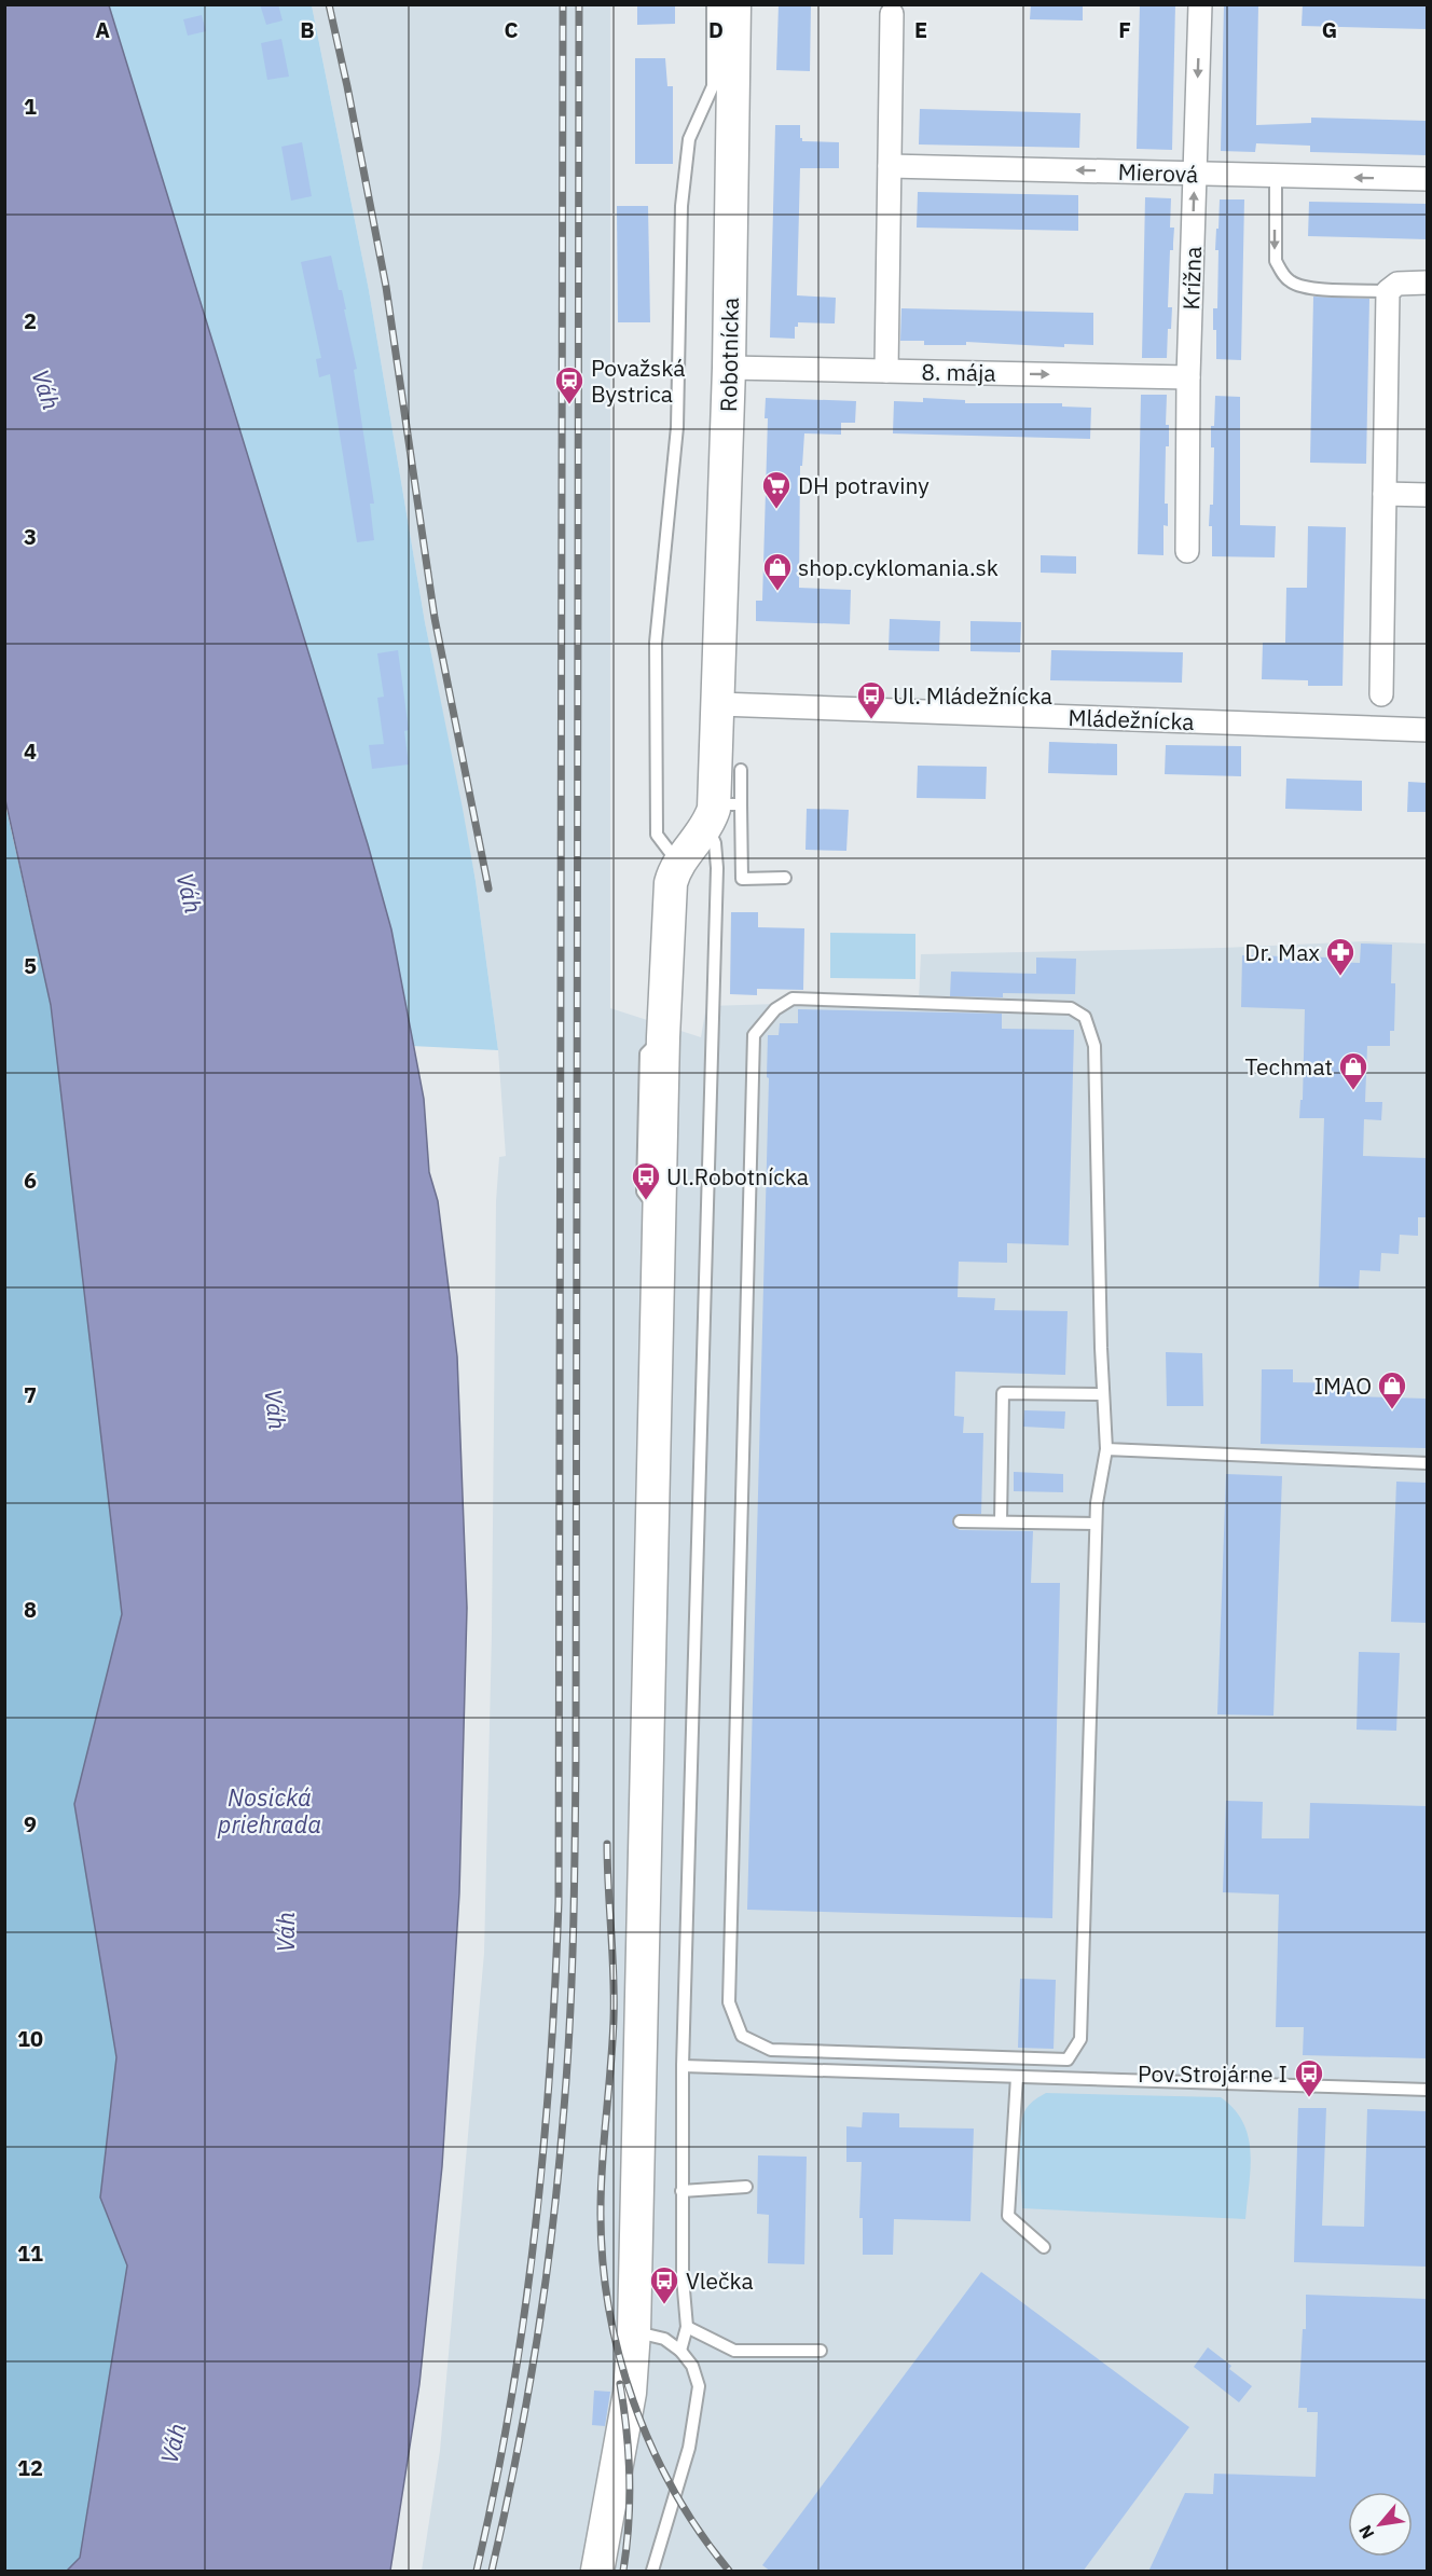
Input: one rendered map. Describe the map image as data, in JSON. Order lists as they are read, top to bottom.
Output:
{
  "streets": {
    "street": [
      "Mierová",
      "Krížna",
      "Robotnícka",
      "8. mája",
      "Mládežnícka"
    ]
  },
  "crossings": [
    ["Mierová", "Krížna"],
    ["Krížna", "8. mája"],
    ["Robotnícka", "8. mája"],
    ["Robotnícka", "Mládežnícka"]
  ],
  "one_way": ["Mierová", "8. mája"],
  "water": ["Váh", "Nosická priehrada"],
  "places": {
    "station": ["Považská Bystrica"],
    "supermarket": ["DH potraviny"],
    "shop": ["shop.cyklomania.sk", "Techmat", "IMAO"],
    "bus stop": [
      "Ul. Mládežnícka",
      "Ul.Robotnícka",
      "Pov.Strojárne I",
      "Vlečka"
    ],
    "pharmacy": ["Dr. Max"]
  },
  "north": "bottom left",
  "grid": {
    "columns": [
      "A",
      "B",
      "C",
      "D",
      "E",
      "F",
      "G"
    ],
    "rows": [
      "1",
      "2",
      "3",
      "4",
      "5",
      "6",
      "7",
      "8",
      "9",
      "10",
      "11",
      "12"
    ]
  }
}
